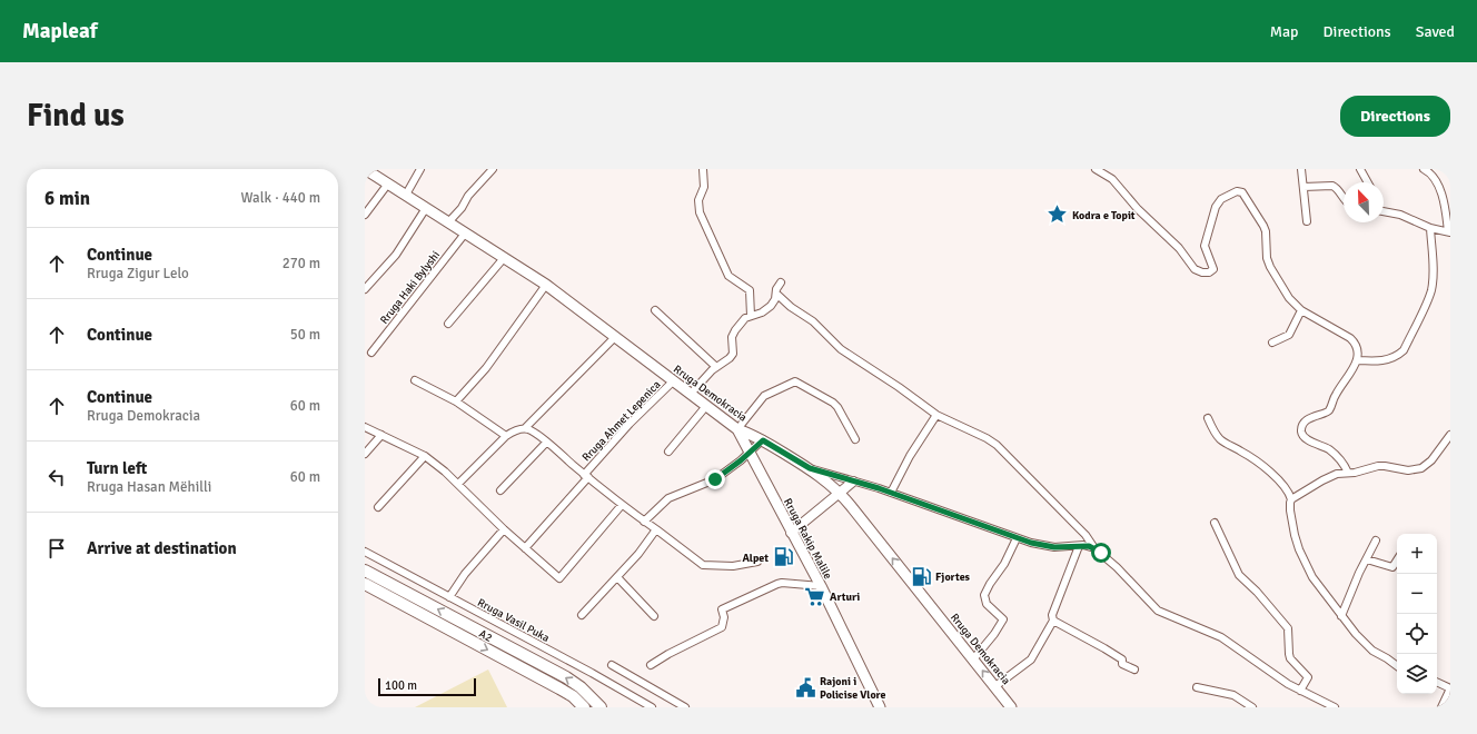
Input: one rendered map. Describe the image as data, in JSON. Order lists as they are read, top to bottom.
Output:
{
  "streets": {
    "main road": ["Rruga Demokracia", "Rruga Rakip Malile", "A2"],
    "street": ["Rruga Haki Bylyshi", "Rruga Ahmet Lepenica", "Rruga Vasil Puka"]
  },
  "crossings": [
    ["Rruga Haki Bylyshi", "Rruga Demokracia"],
    ["Rruga Demokracia", "Rruga Ahmet Lepenica"],
    ["Rruga Demokracia", "Rruga Rakip Malile"]
  ],
  "places": {
    "place": ["Kodra e Topit"],
    "fuel station": ["Alpet", "Fjortes"],
    "supermarket": ["Arturi"],
    "public building": ["Rajoni i Policise Vlore"]
  },
  "scale_bar": "100 m",
  "north": "top left",
  "page": {
    "header": "Mapleaf",
    "nav": ["Map", "Directions", "Saved"],
    "buttons": "Directions",
    "title": "Find us",
    "heading": ["6 min", "Walk · 440 m"],
    "list": [
      ["Continue", "Rruga Zigur Lelo", "270 m"],
      ["Continue", "50 m"],
      ["Continue", "Rruga Demokracia", "60 m"],
      ["Turn left", "Rruga Hasan Mëhilli", "60 m"],
      "Arrive at destination"
    ],
    "map_buttons": ["+", "−"],
    "scale": "100 m"
  }
}
